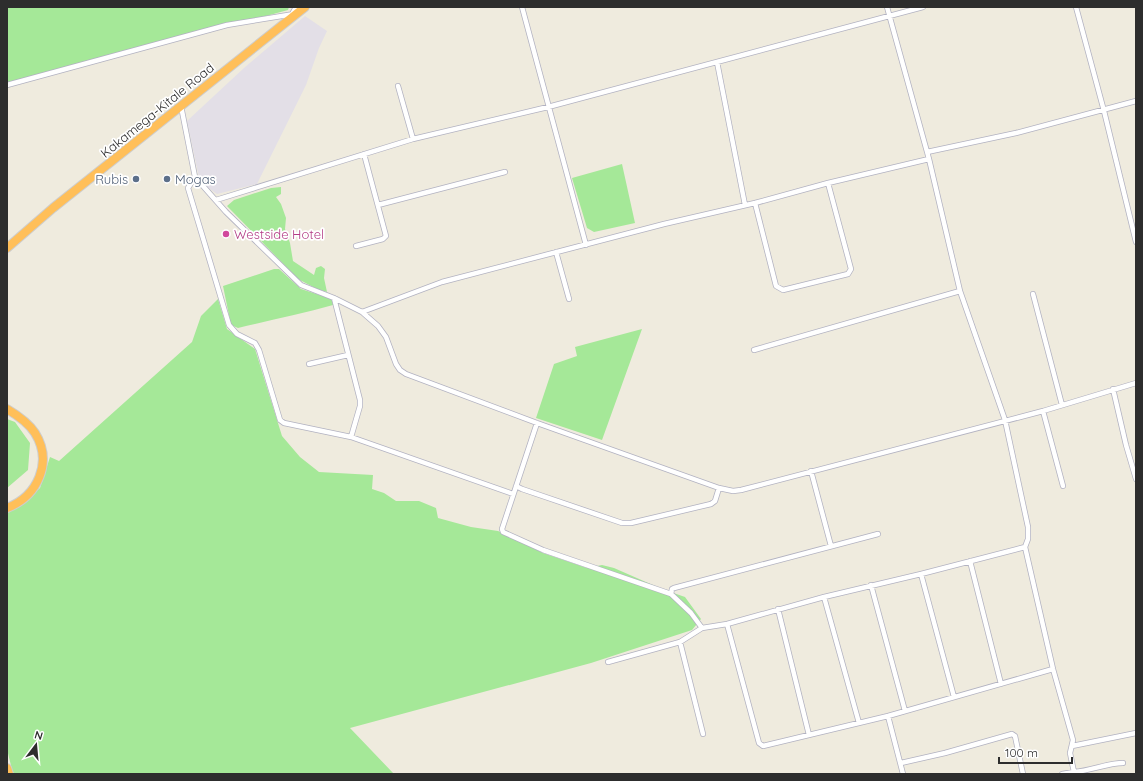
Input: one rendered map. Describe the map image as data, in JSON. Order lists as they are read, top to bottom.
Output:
{
  "streets": {
    "highway": ["Kakamega-Kitale Road"]
  },
  "places": ["Rubis", "Mogas", "Westside Hotel"],
  "scale_bar": "100 m",
  "north": "top"
}
